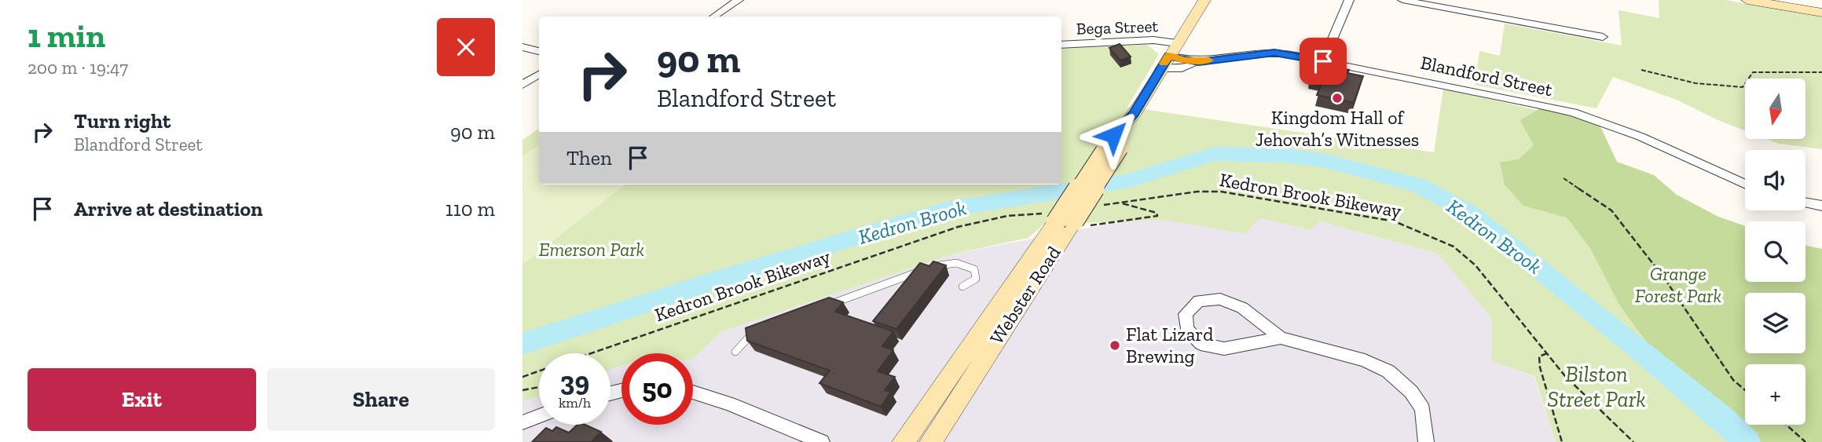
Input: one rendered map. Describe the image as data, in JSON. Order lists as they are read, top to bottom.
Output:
{
  "streets": {
    "main road": ["Webster Road"],
    "street": ["Bega Street", "Blandford Street"],
    "path": ["Kedron Brook Bikeway"]
  },
  "crossings": [
    ["Bega Street", "Blandford Street"],
    ["Kedron Brook Bikeway", "Webster Road"]
  ],
  "water": ["Kedron Brook"],
  "parks": ["Emerson Park", "Grange Forest Park", "Bilston Street Park"],
  "places": ["Kingdom Hall of Jehovah’s Witnesses", "Flat Lizard Brewing"],
  "north": "bottom",
  "page": {
    "heading": ["1 min", "200 m · 19:47"],
    "turn": ["90 m", "Blandford Street"],
    "map_buttons": "+",
    "list": [
      {
        "name": "Turn right",
        "note": "Blandford Street",
        "value": "90 m"
      },
      {
        "name": "Arrive at destination",
        "value": "110 m"
      }
    ],
    "then": "Then",
    "speed": "39 km/h",
    "limit": "50",
    "buttons": ["Exit", "Share"]
  }
}
